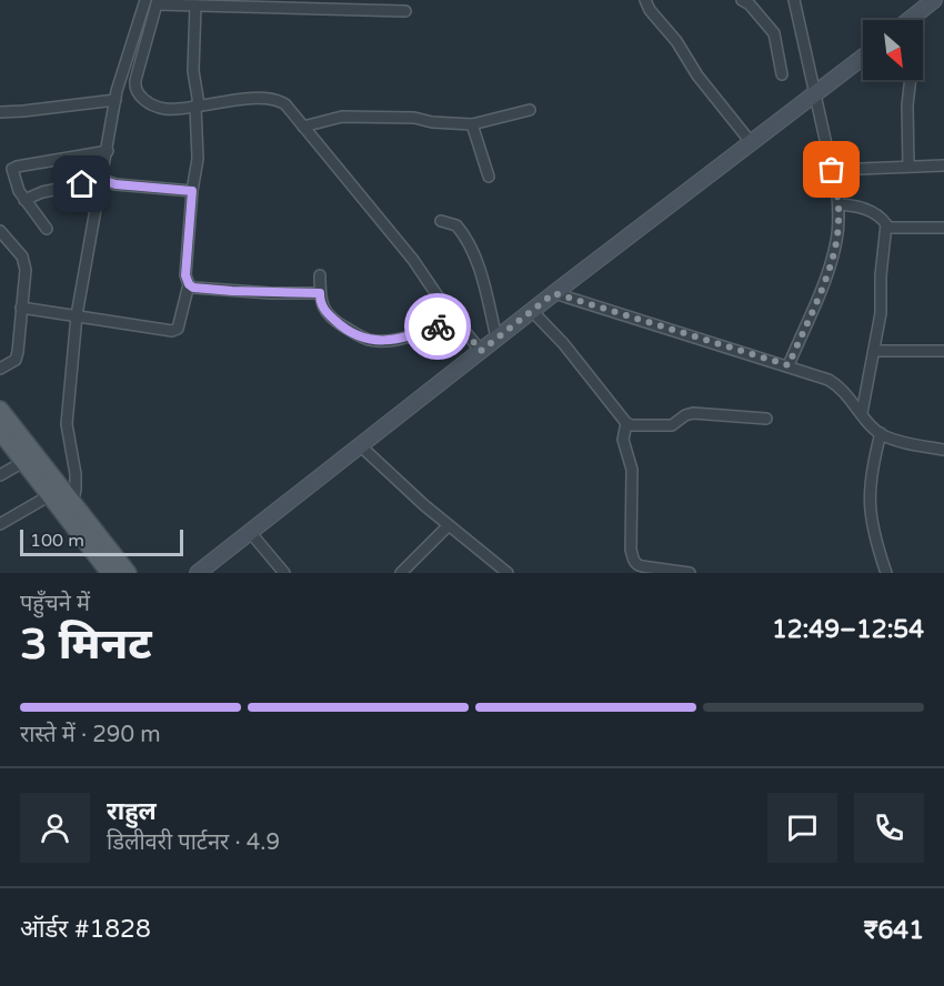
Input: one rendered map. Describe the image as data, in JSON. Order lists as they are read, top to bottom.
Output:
{
  "scale_bar": "100 m",
  "north": "bottom right",
  "page": {
    "scale": "100 m",
    "heading": ["3 मिनट", "पहुँचने में", "12:49–12:54"],
    "panel": [
      "राहुल",
      "डिलीवरी पार्टनर · 4.9",
      "ऑर्डर #1828",
      "₹641"
    ],
    "bar": "रास्ते में · 290 m"
  }
}
